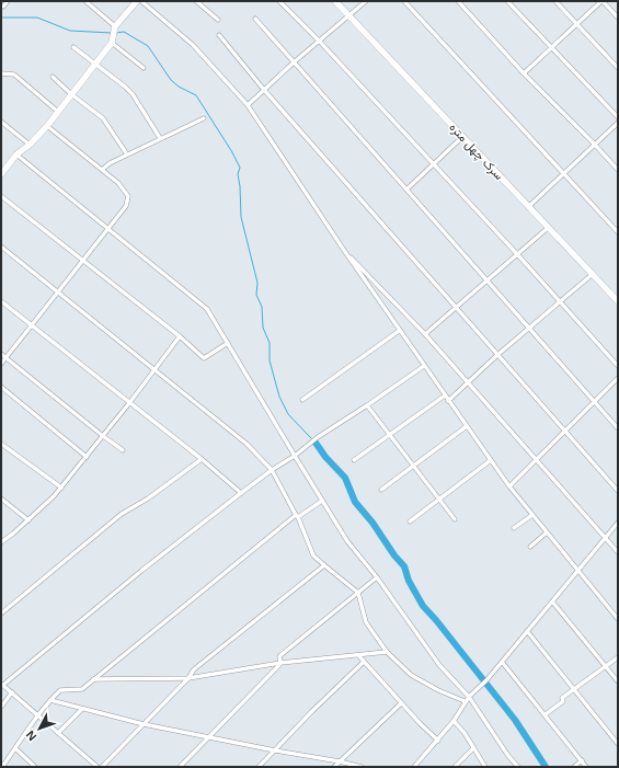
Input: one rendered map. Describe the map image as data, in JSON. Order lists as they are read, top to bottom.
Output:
{
  "streets": {
    "street": ["سرک چهل متره"]
  },
  "north": "bottom left"
}
